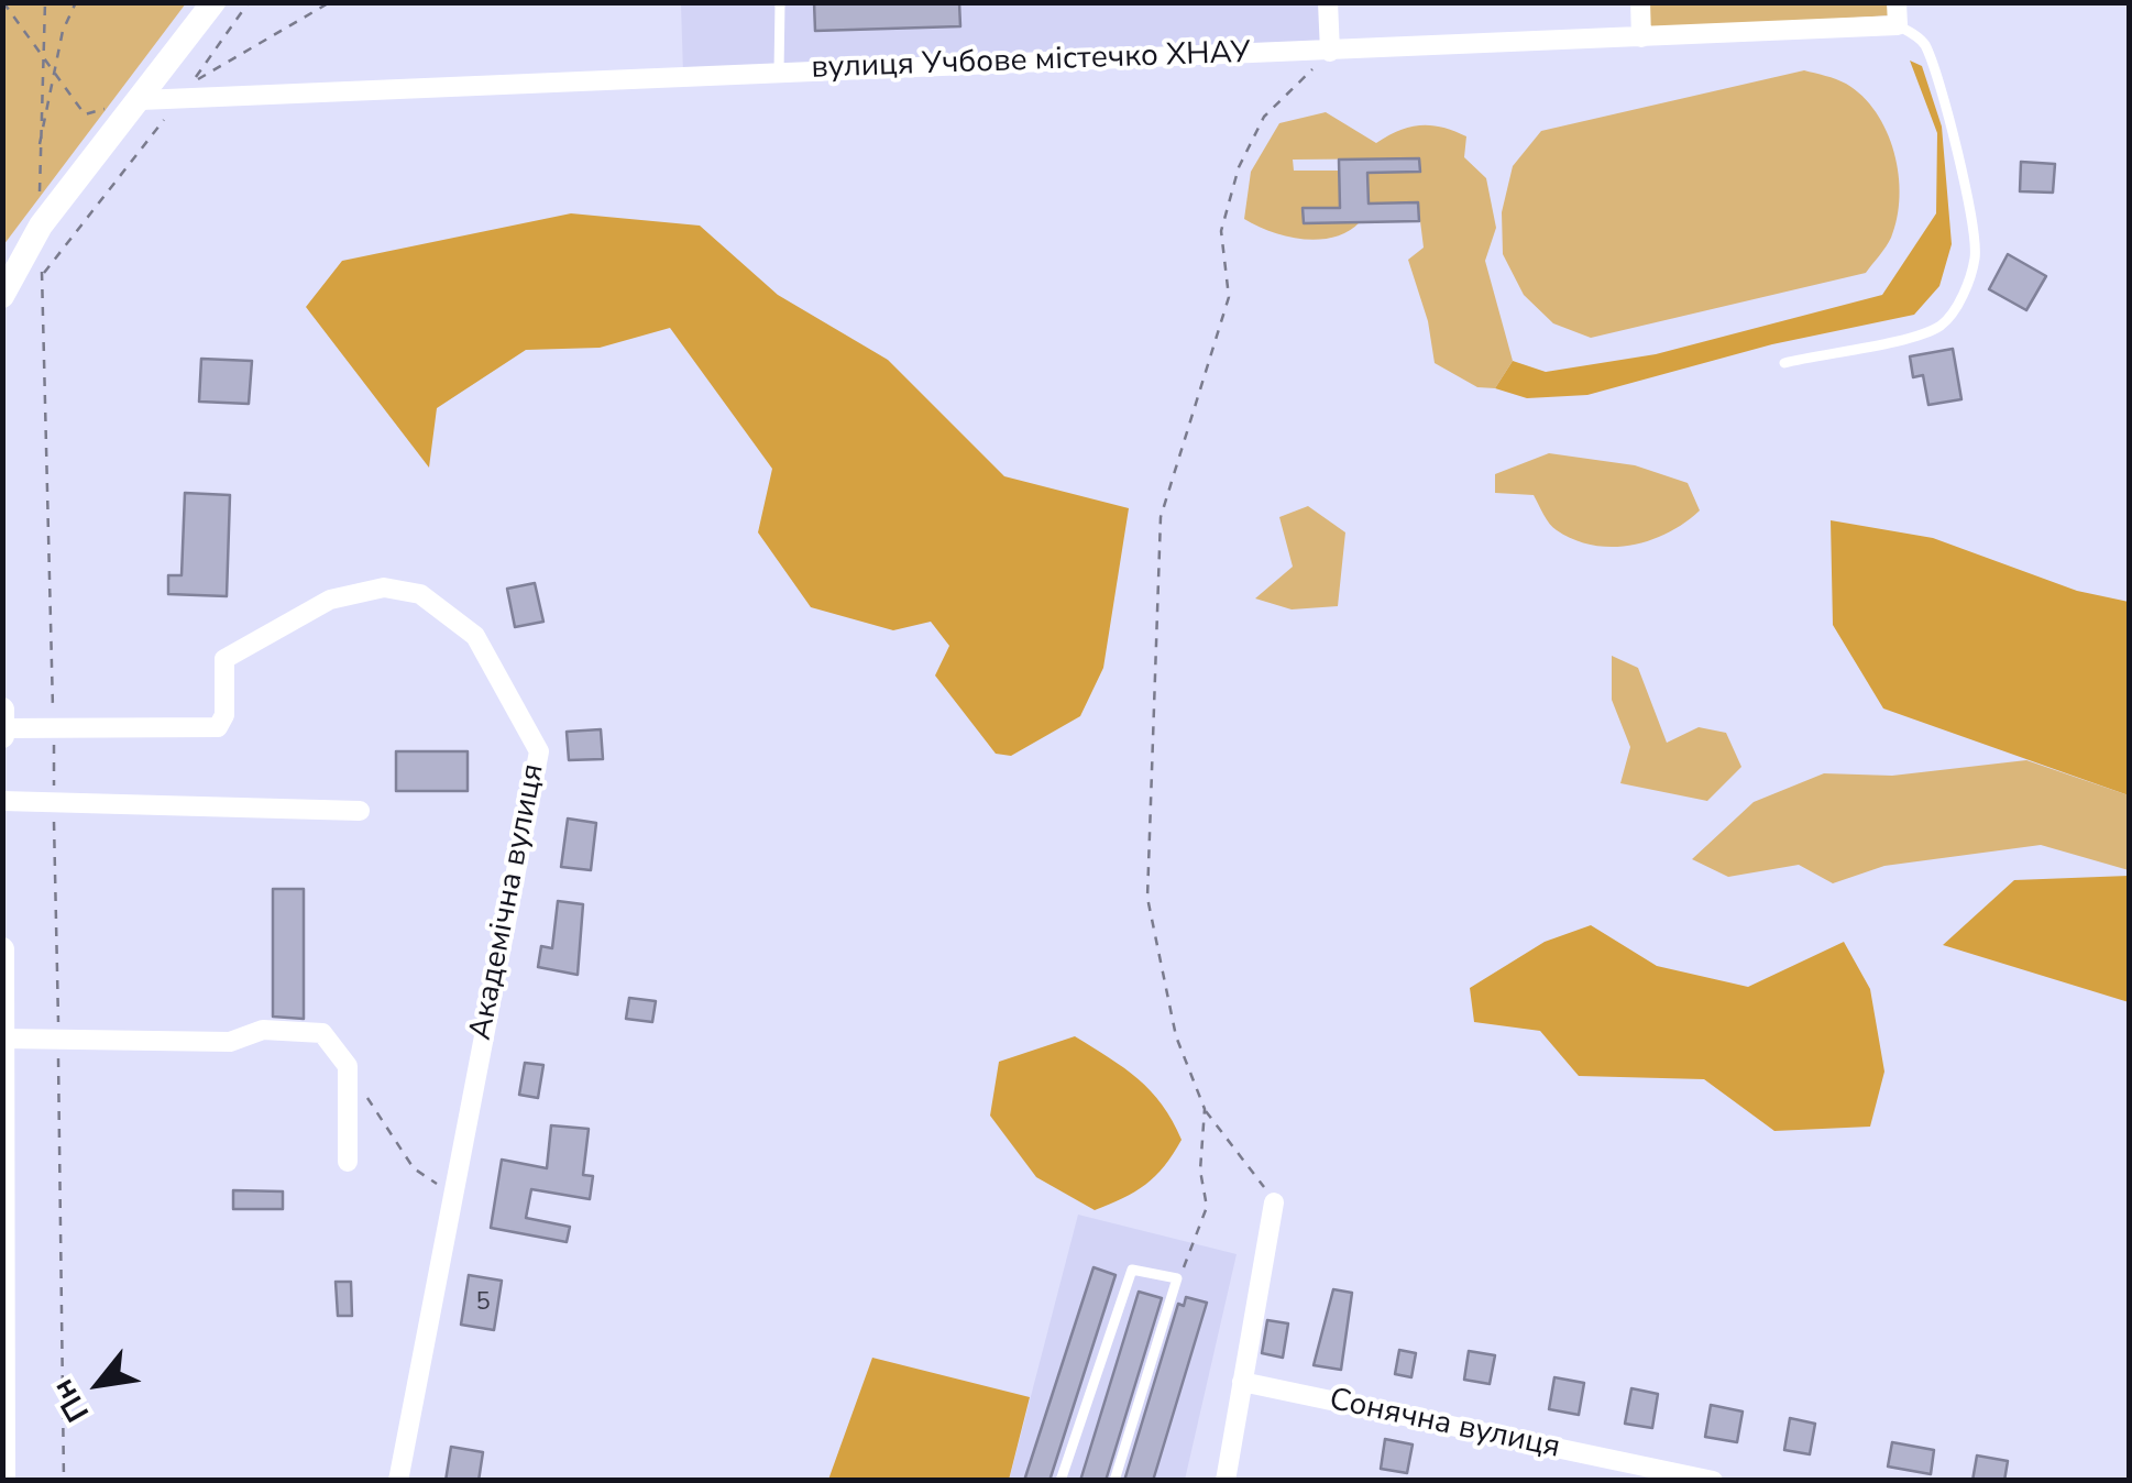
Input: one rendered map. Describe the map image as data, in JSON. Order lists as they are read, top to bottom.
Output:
{
  "streets": {
    "street": ["вулиця Учбове містечко ХНАУ", "Академічна вулиця", "Сонячна вулиця"]
  },
  "house_numbers": ["5"],
  "north": "bottom left"
}
